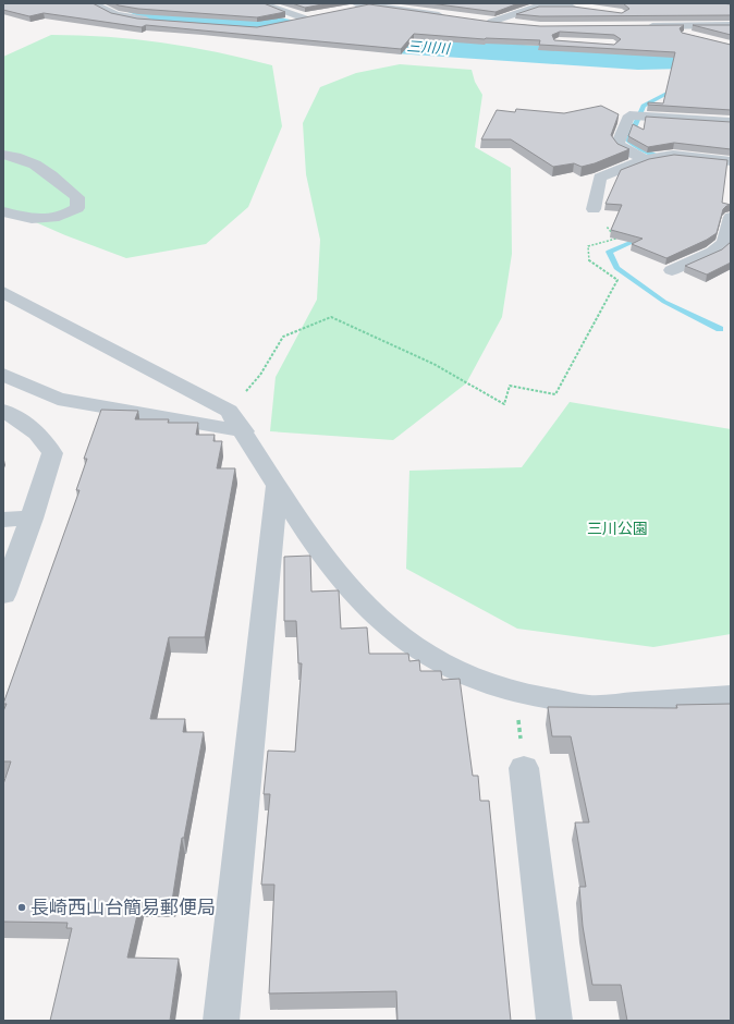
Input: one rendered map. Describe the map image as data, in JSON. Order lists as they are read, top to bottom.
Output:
{
  "water": ["三川川"],
  "parks": ["三川公園"],
  "places": ["長崎西山台簡易郵便局"]
}
